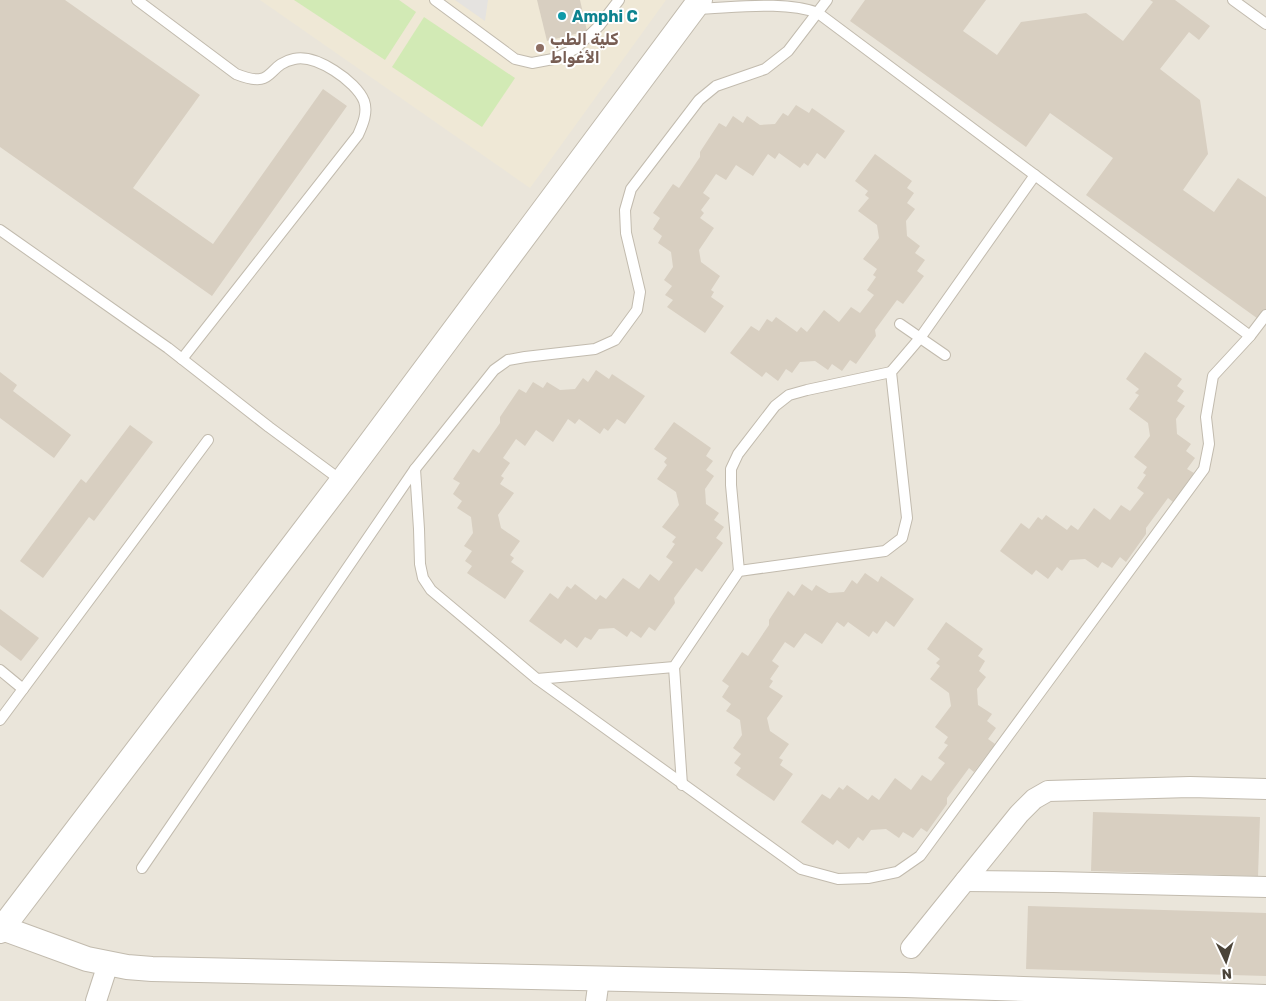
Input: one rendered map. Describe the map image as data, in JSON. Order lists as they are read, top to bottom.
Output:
{
  "places": ["Amphi C", "كلية الطب الأغواط"],
  "north": "bottom"
}
